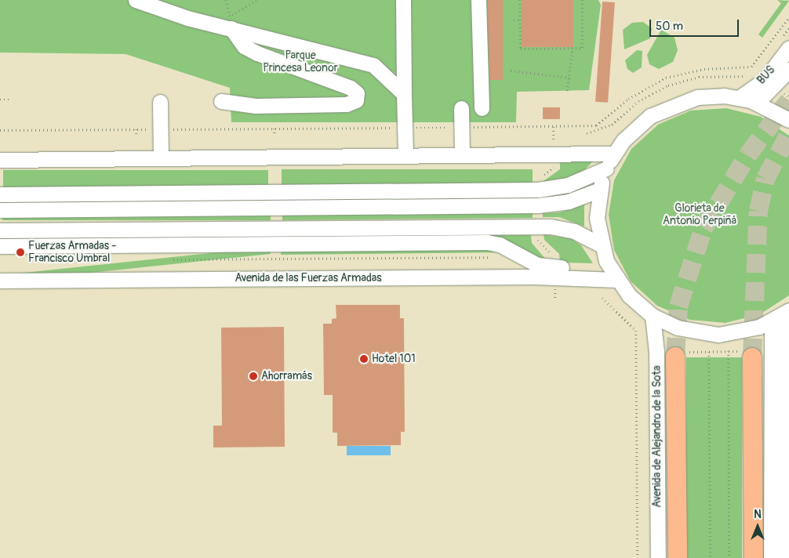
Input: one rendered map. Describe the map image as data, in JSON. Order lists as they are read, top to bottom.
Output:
{
  "streets": {
    "main road": ["Avenida de Alejandro de la Sota"],
    "street": ["BUS", "Avenida de las Fuerzas Armadas"]
  },
  "parks": ["Parque Princesa Leonor", "Glorieta de Antonio Perpiñá"],
  "places": ["Fuerzas Armadas - Francisco Umbral", "Hotel 101", "Ahorramás"],
  "scale_bar": "50 m",
  "north": "top"
}
